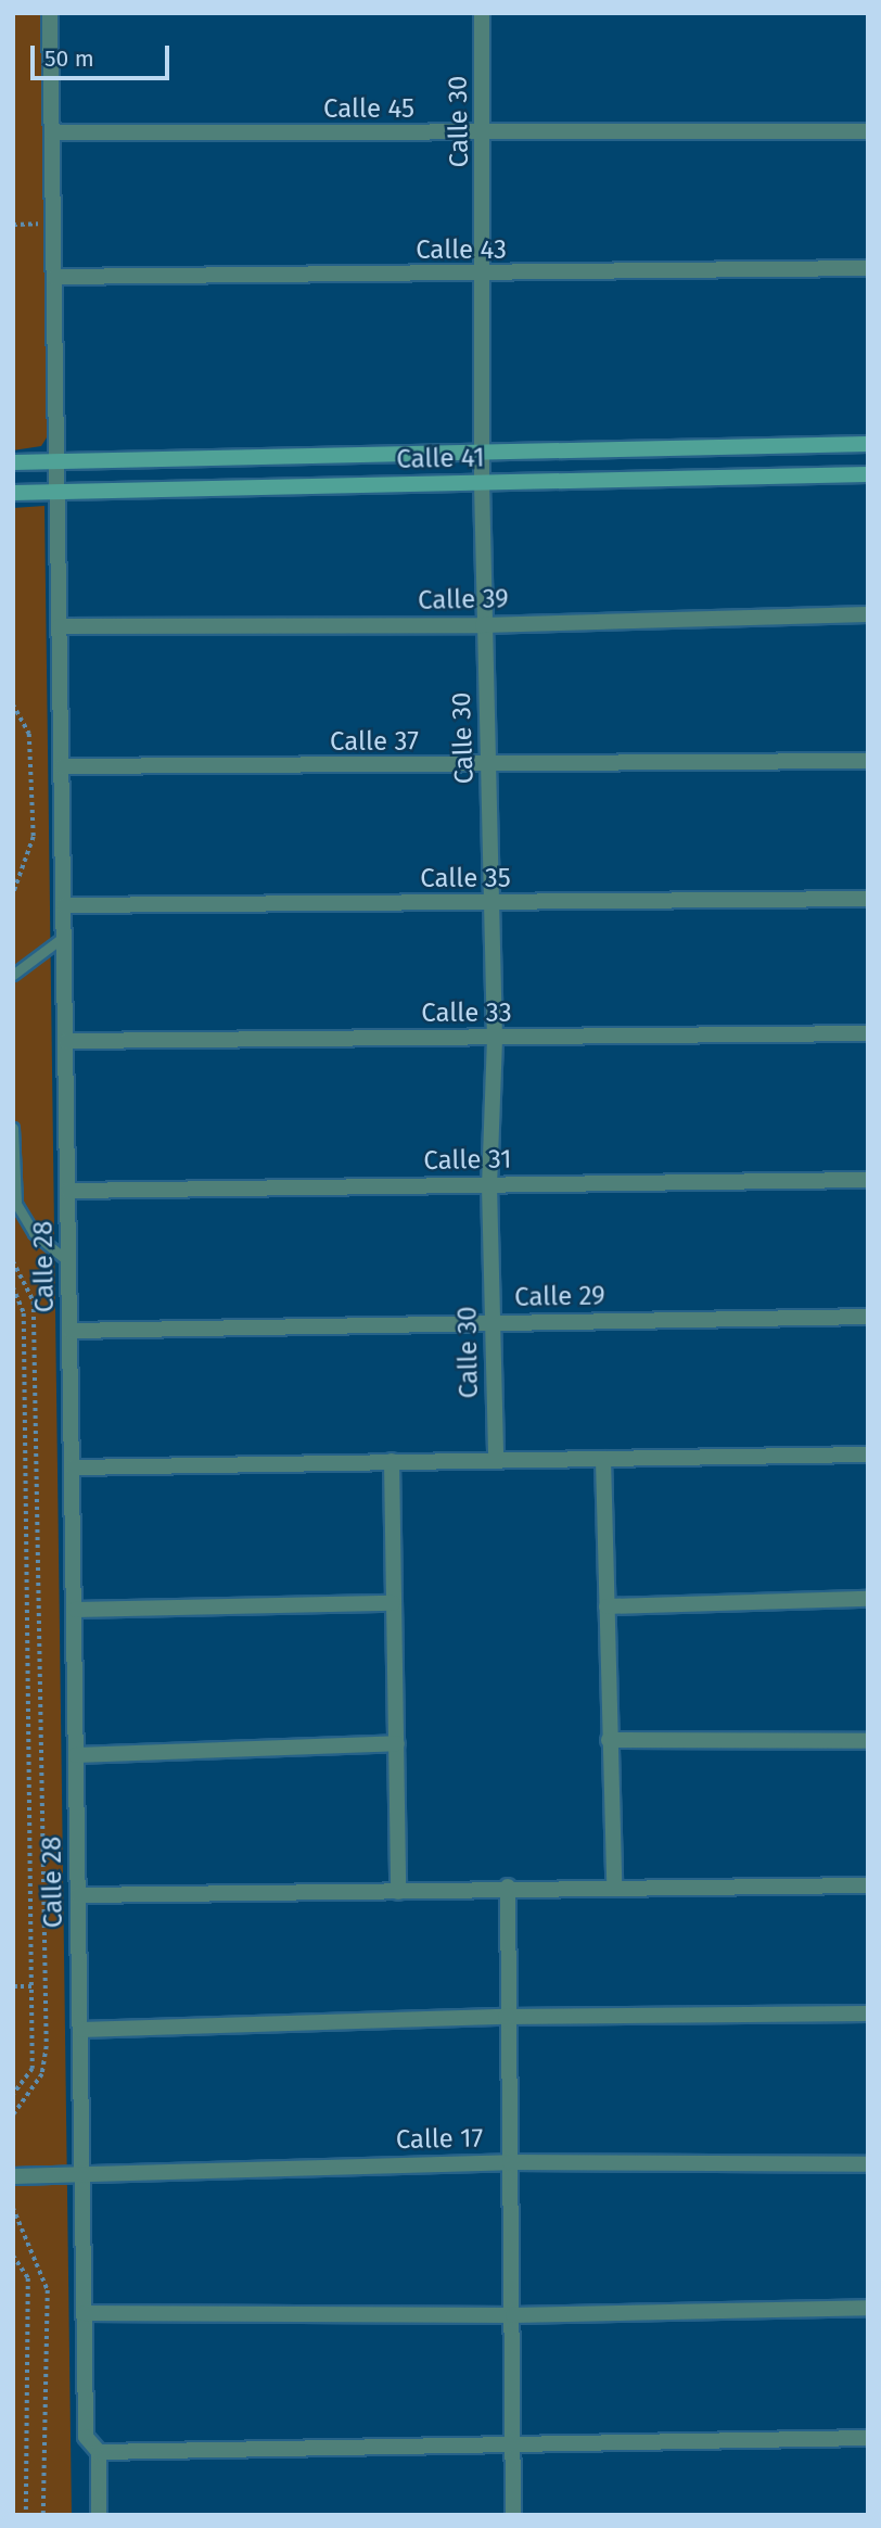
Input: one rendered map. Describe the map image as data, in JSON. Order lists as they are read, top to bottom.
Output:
{
  "streets": {
    "main road": ["Calle 41"],
    "street": [
      "Calle 45",
      "Calle 30",
      "Calle 43",
      "Calle 39",
      "Calle 37",
      "Calle 35",
      "Calle 33",
      "Calle 31",
      "Calle 28",
      "Calle 29",
      "Calle 17"
    ]
  },
  "crossings": [
    ["Calle 45", "Calle 30"],
    ["Calle 45", "Calle 28"],
    ["Calle 30", "Calle 43"],
    ["Calle 30", "Calle 41"],
    ["Calle 30", "Calle 39"],
    ["Calle 30", "Calle 37"],
    ["Calle 30", "Calle 35"],
    ["Calle 30", "Calle 33"],
    ["Calle 30", "Calle 31"],
    ["Calle 30", "Calle 29"],
    ["Calle 43", "Calle 28"],
    ["Calle 41", "Calle 28"],
    ["Calle 39", "Calle 28"],
    ["Calle 37", "Calle 28"],
    ["Calle 35", "Calle 28"],
    ["Calle 33", "Calle 28"],
    ["Calle 31", "Calle 28"],
    ["Calle 28", "Calle 29"],
    ["Calle 28", "Calle 17"]
  ],
  "scale_bar": "50 m"
}
